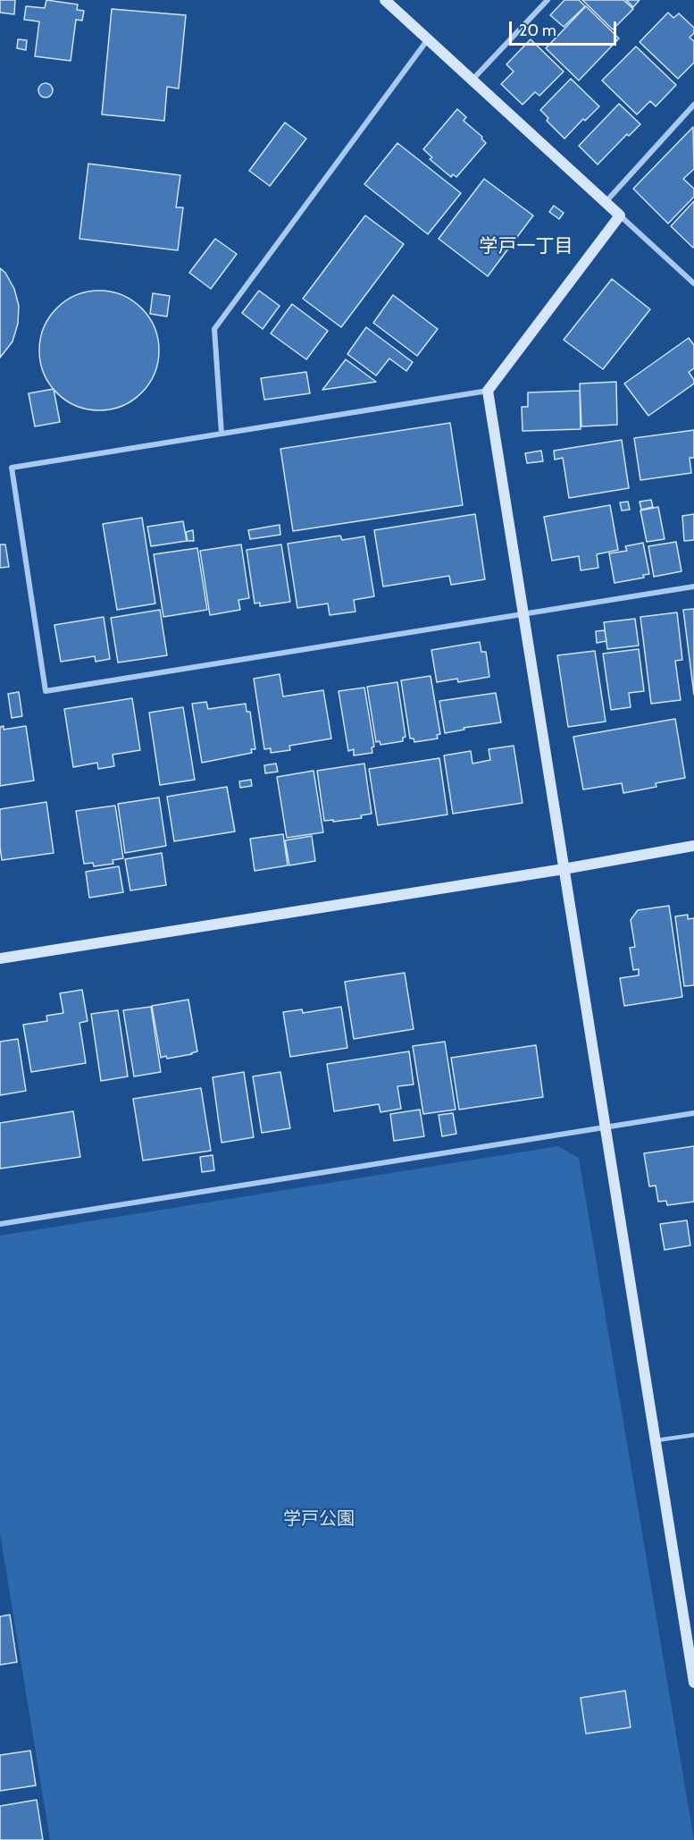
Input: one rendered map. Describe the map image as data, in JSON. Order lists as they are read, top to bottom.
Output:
{
  "districts": ["学戸一丁目"],
  "parks": ["学戸公園"],
  "scale_bar": "20 m"
}
